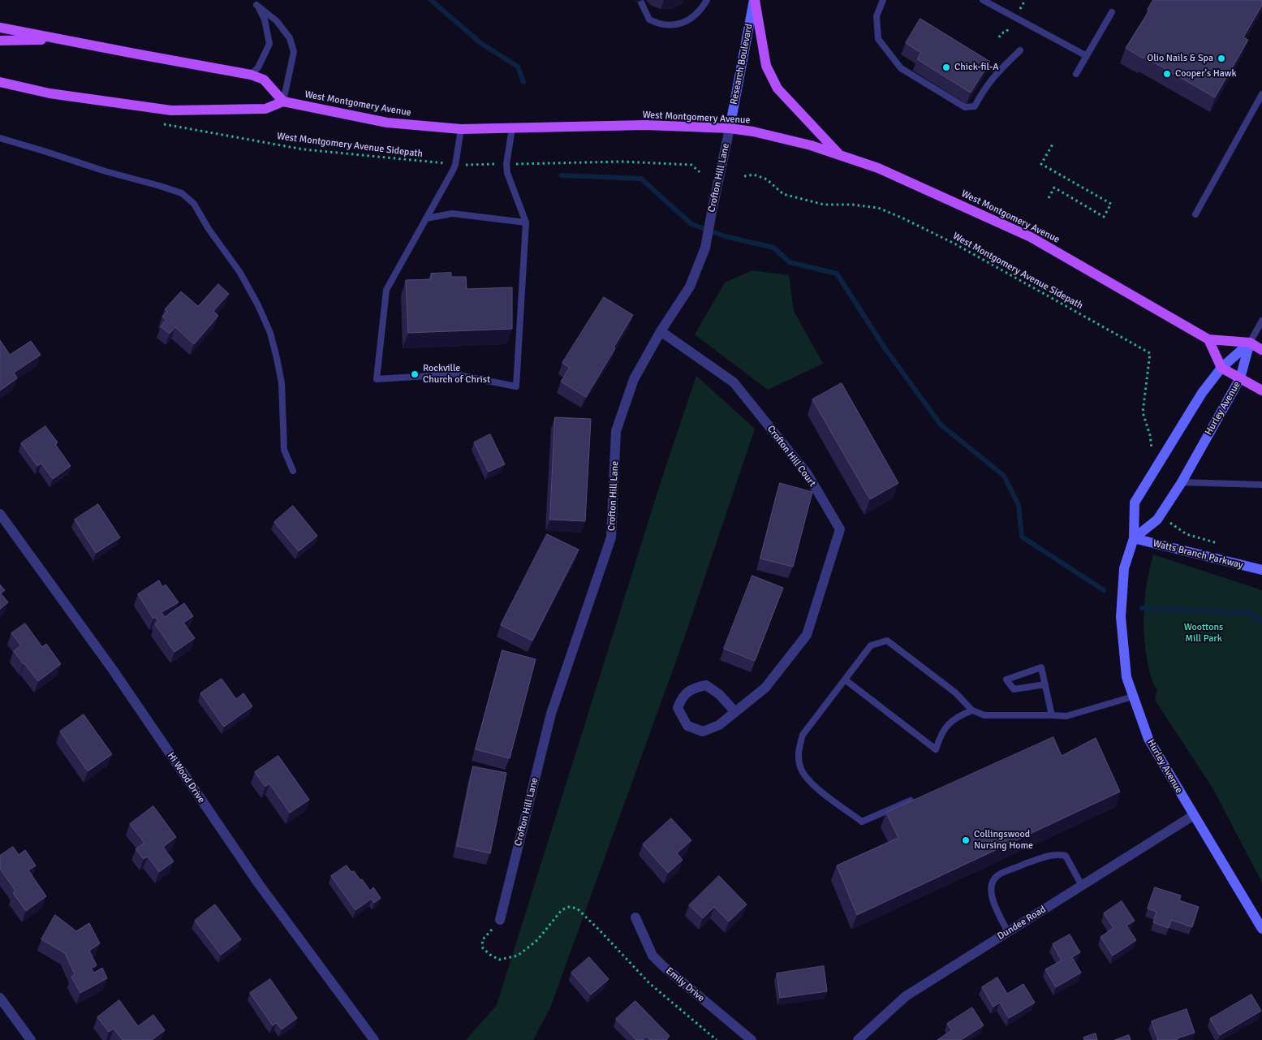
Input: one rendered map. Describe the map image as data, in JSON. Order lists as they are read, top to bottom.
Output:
{
  "streets": {
    "main road": ["West Montgomery Avenue"],
    "street": [
      "Research Boulevard",
      "Crofton Hill Lane",
      "Hurley Avenue",
      "Crofton Hill Court",
      "Watts Branch Parkway",
      "Hi Wood Drive",
      "Dundee Road",
      "Emily Drive"
    ],
    "path": ["West Montgomery Avenue Sidepath"]
  },
  "crossings": [
    ["Research Boulevard", "West Montgomery Avenue"],
    ["Research Boulevard", "Crofton Hill Lane"],
    ["West Montgomery Avenue", "Crofton Hill Lane"],
    ["West Montgomery Avenue", "Hurley Avenue"],
    ["Crofton Hill Lane", "Crofton Hill Court"],
    ["Hurley Avenue", "Watts Branch Parkway"],
    ["Hurley Avenue", "Dundee Road"]
  ],
  "parks": ["Woottons Mill Park"],
  "places": [
    "Olio Nails & Spa",
    "Chick-fil-A",
    "Cooper's Hawk",
    "Rockville Church of Christ",
    "Collingswood Nursing Home"
  ]
}
